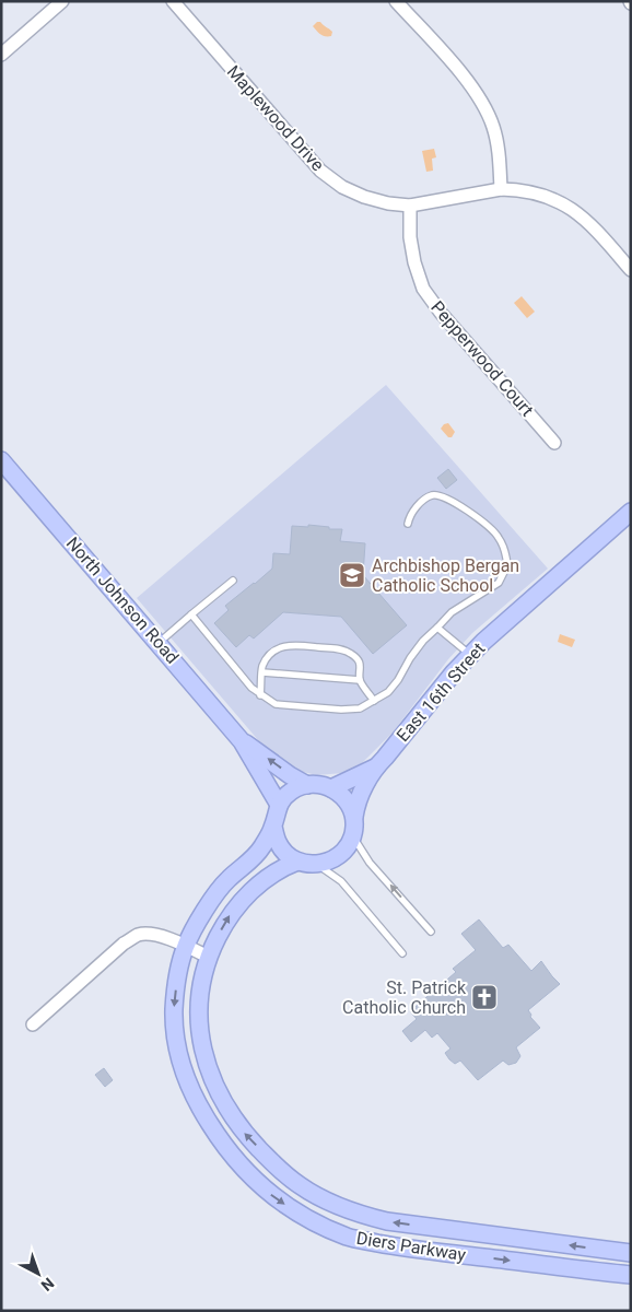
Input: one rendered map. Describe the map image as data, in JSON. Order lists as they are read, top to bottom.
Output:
{
  "streets": {
    "main road": ["North Johnson Road", "East 16th Street", "Diers Parkway"],
    "street": ["Maplewood Drive", "Pepperwood Court"]
  },
  "crossings": [
    ["Maplewood Drive", "Pepperwood Court"],
    ["North Johnson Road", "East 16th Street"],
    ["North Johnson Road", "Diers Parkway"],
    ["East 16th Street", "Diers Parkway"]
  ],
  "places": {
    "school or university": ["Archbishop Bergan Catholic School"],
    "church": ["St. Patrick Catholic Church"]
  },
  "north": "bottom right"
}
